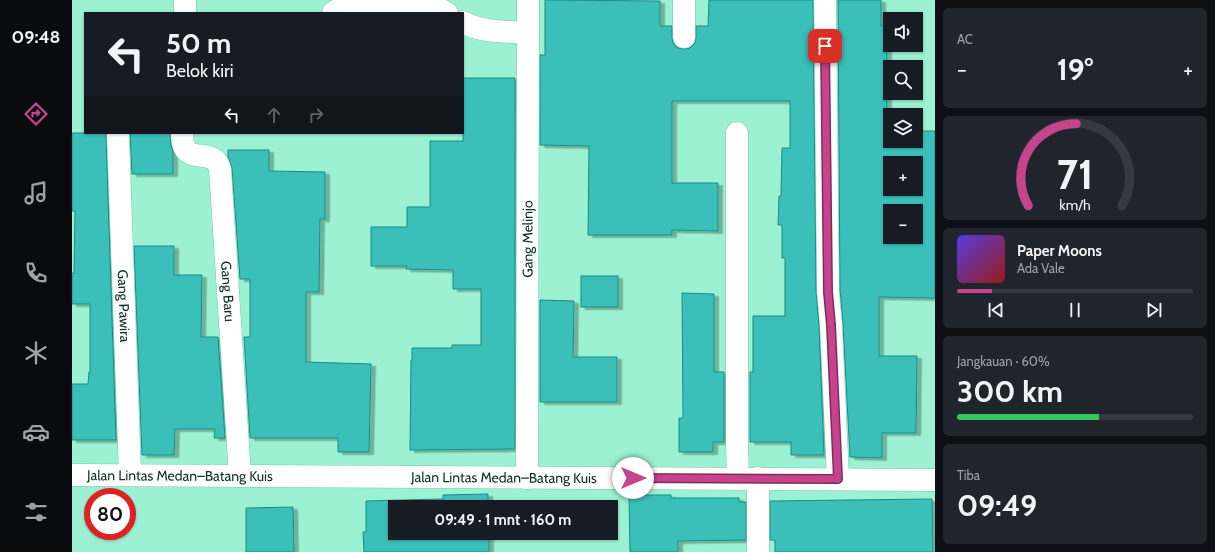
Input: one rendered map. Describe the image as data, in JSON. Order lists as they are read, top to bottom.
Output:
{
  "streets": {
    "main road": [
      "Gang Melinjo",
      "Gang Baru",
      "Gang Pawira",
      "Jalan Lintas Medan–Batang Kuis"
    ]
  },
  "crossings": [
    ["Gang Melinjo", "Jalan Lintas Medan–Batang Kuis"],
    ["Gang Baru", "Jalan Lintas Medan–Batang Kuis"],
    ["Gang Pawira", "Jalan Lintas Medan–Batang Kuis"]
  ],
  "page": {
    "tabs": "09:48",
    "tile": [
      "AC",
      ["Jangkauan · 60%", "300 km"],
      ["Tiba", "09:49"]
    ],
    "map_buttons": ["+", "−"],
    "turn": ["50 m", "Belok kiri"],
    "heat": ["−", "19°", "+"],
    "song": ["Paper Moons", "Ada Vale"],
    "limit": "80",
    "trip": "09:49 · 1 mnt · 160 m",
    "gauge": ["71", "km/h"]
  }
}
